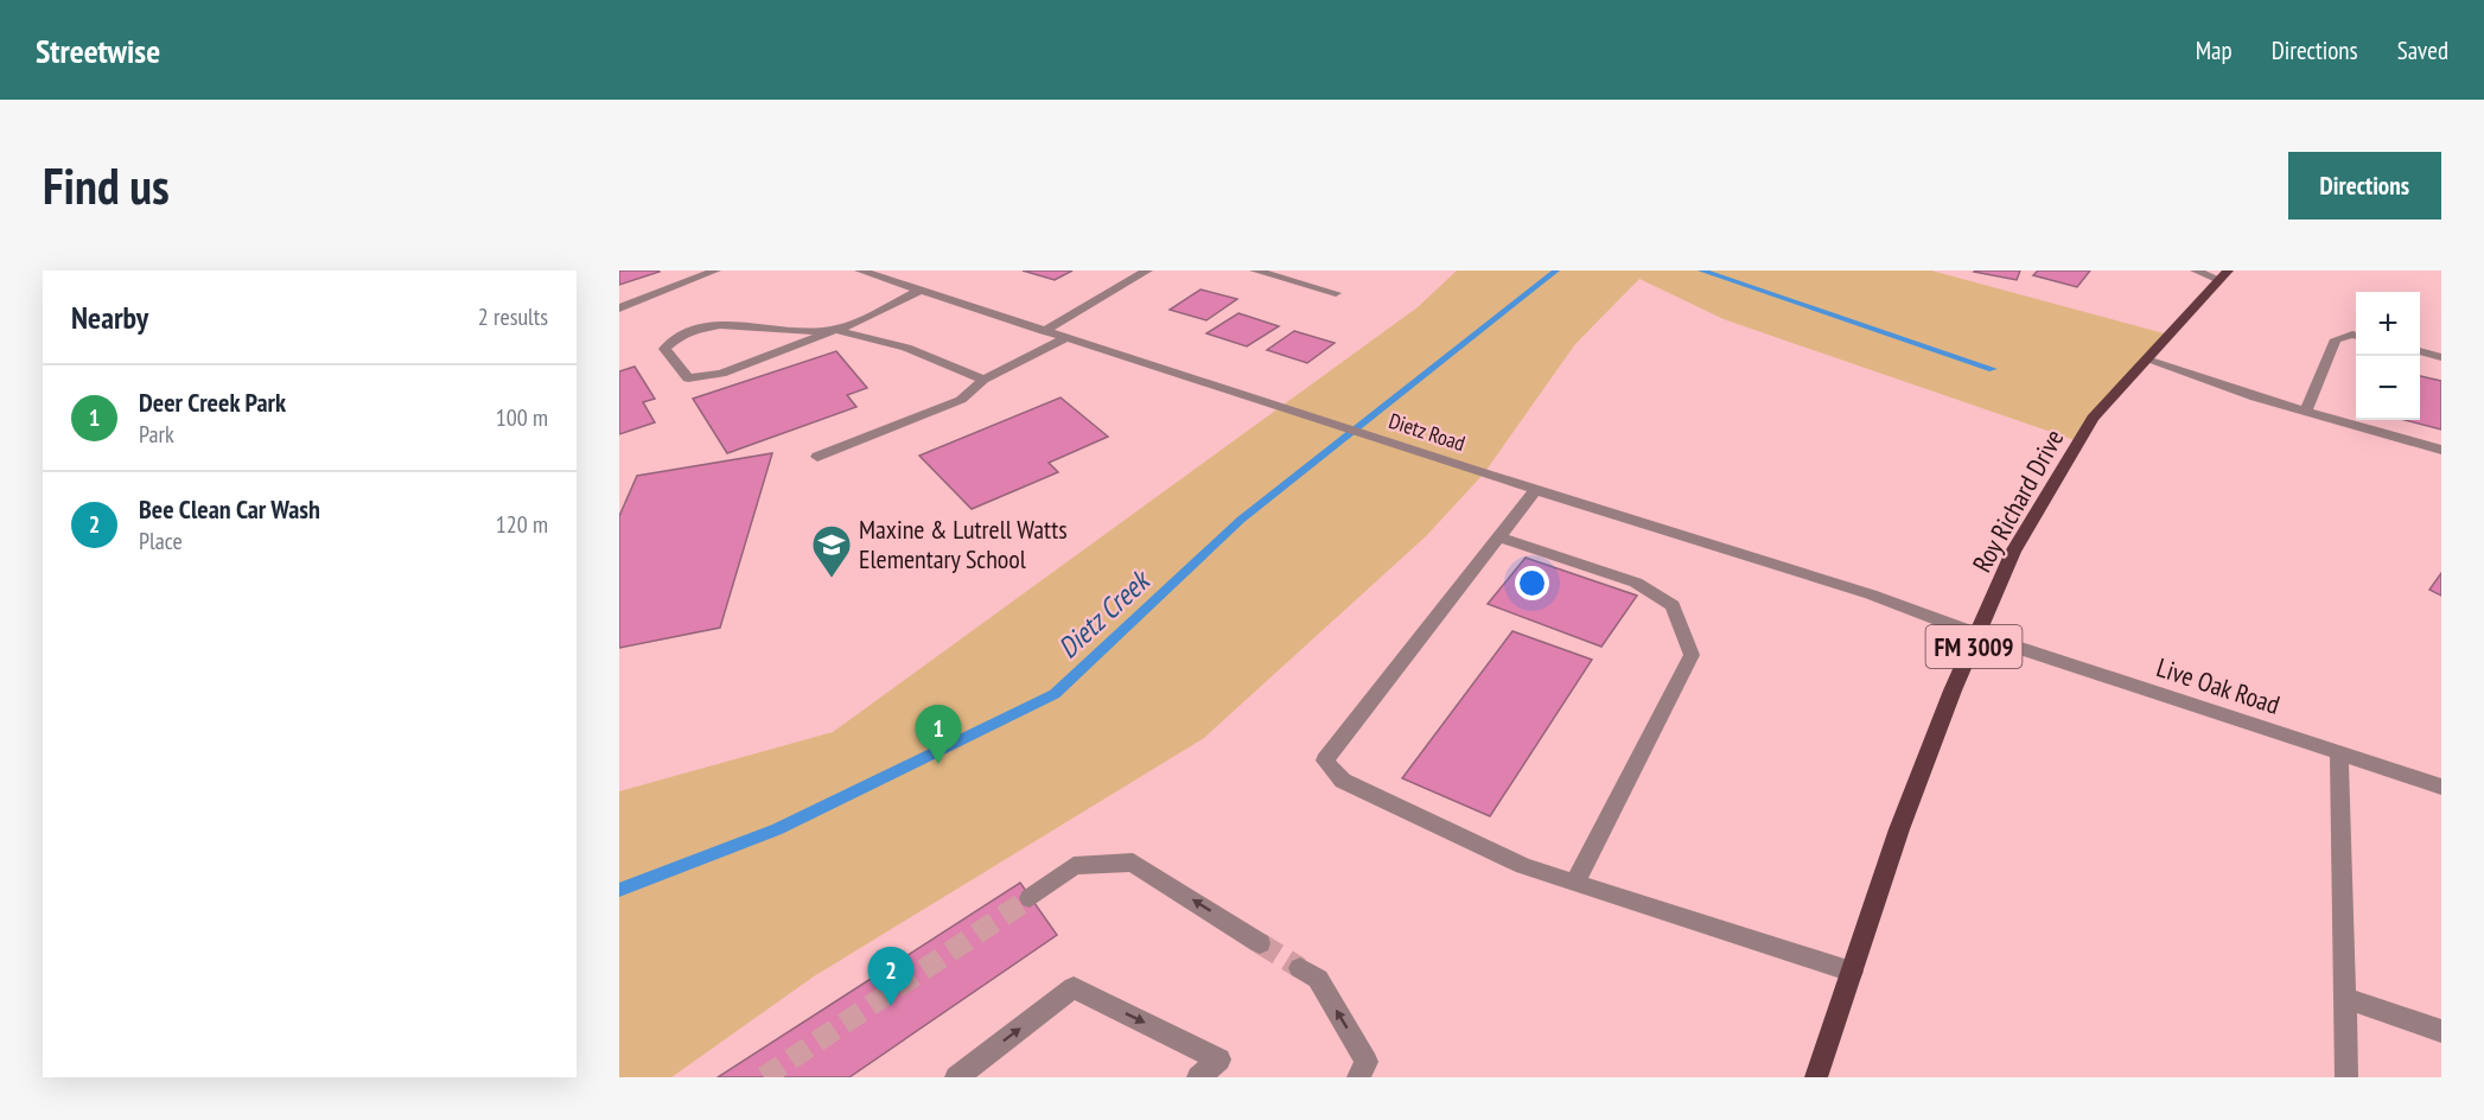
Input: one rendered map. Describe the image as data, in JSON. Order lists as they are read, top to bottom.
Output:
{
  "streets": {
    "main road": ["Roy Richard Drive", "FM 3009"],
    "street": ["Dietz Road", "Live Oak Road"]
  },
  "crossings": [
    ["Dietz Road", "Roy Richard Drive"],
    ["Dietz Road", "Live Oak Road"],
    ["Roy Richard Drive", "Live Oak Road"]
  ],
  "water": ["Dietz Creek"],
  "places": {
    "school or university": ["Maxine & Lutrell Watts Elementary School"]
  },
  "page": {
    "header": "Streetwise",
    "nav": ["Map", "Directions", "Saved"],
    "buttons": "Directions",
    "title": "Find us",
    "heading": ["Nearby", "2 results"],
    "map_buttons": ["+", "−"],
    "list": [
      {
        "mark": "1",
        "name": "Deer Creek Park",
        "note": "Park",
        "value": "100 m"
      },
      {
        "mark": "2",
        "name": "Bee Clean Car Wash",
        "note": "Place",
        "value": "120 m"
      }
    ],
    "pins": ["1", "2"]
  }
}
